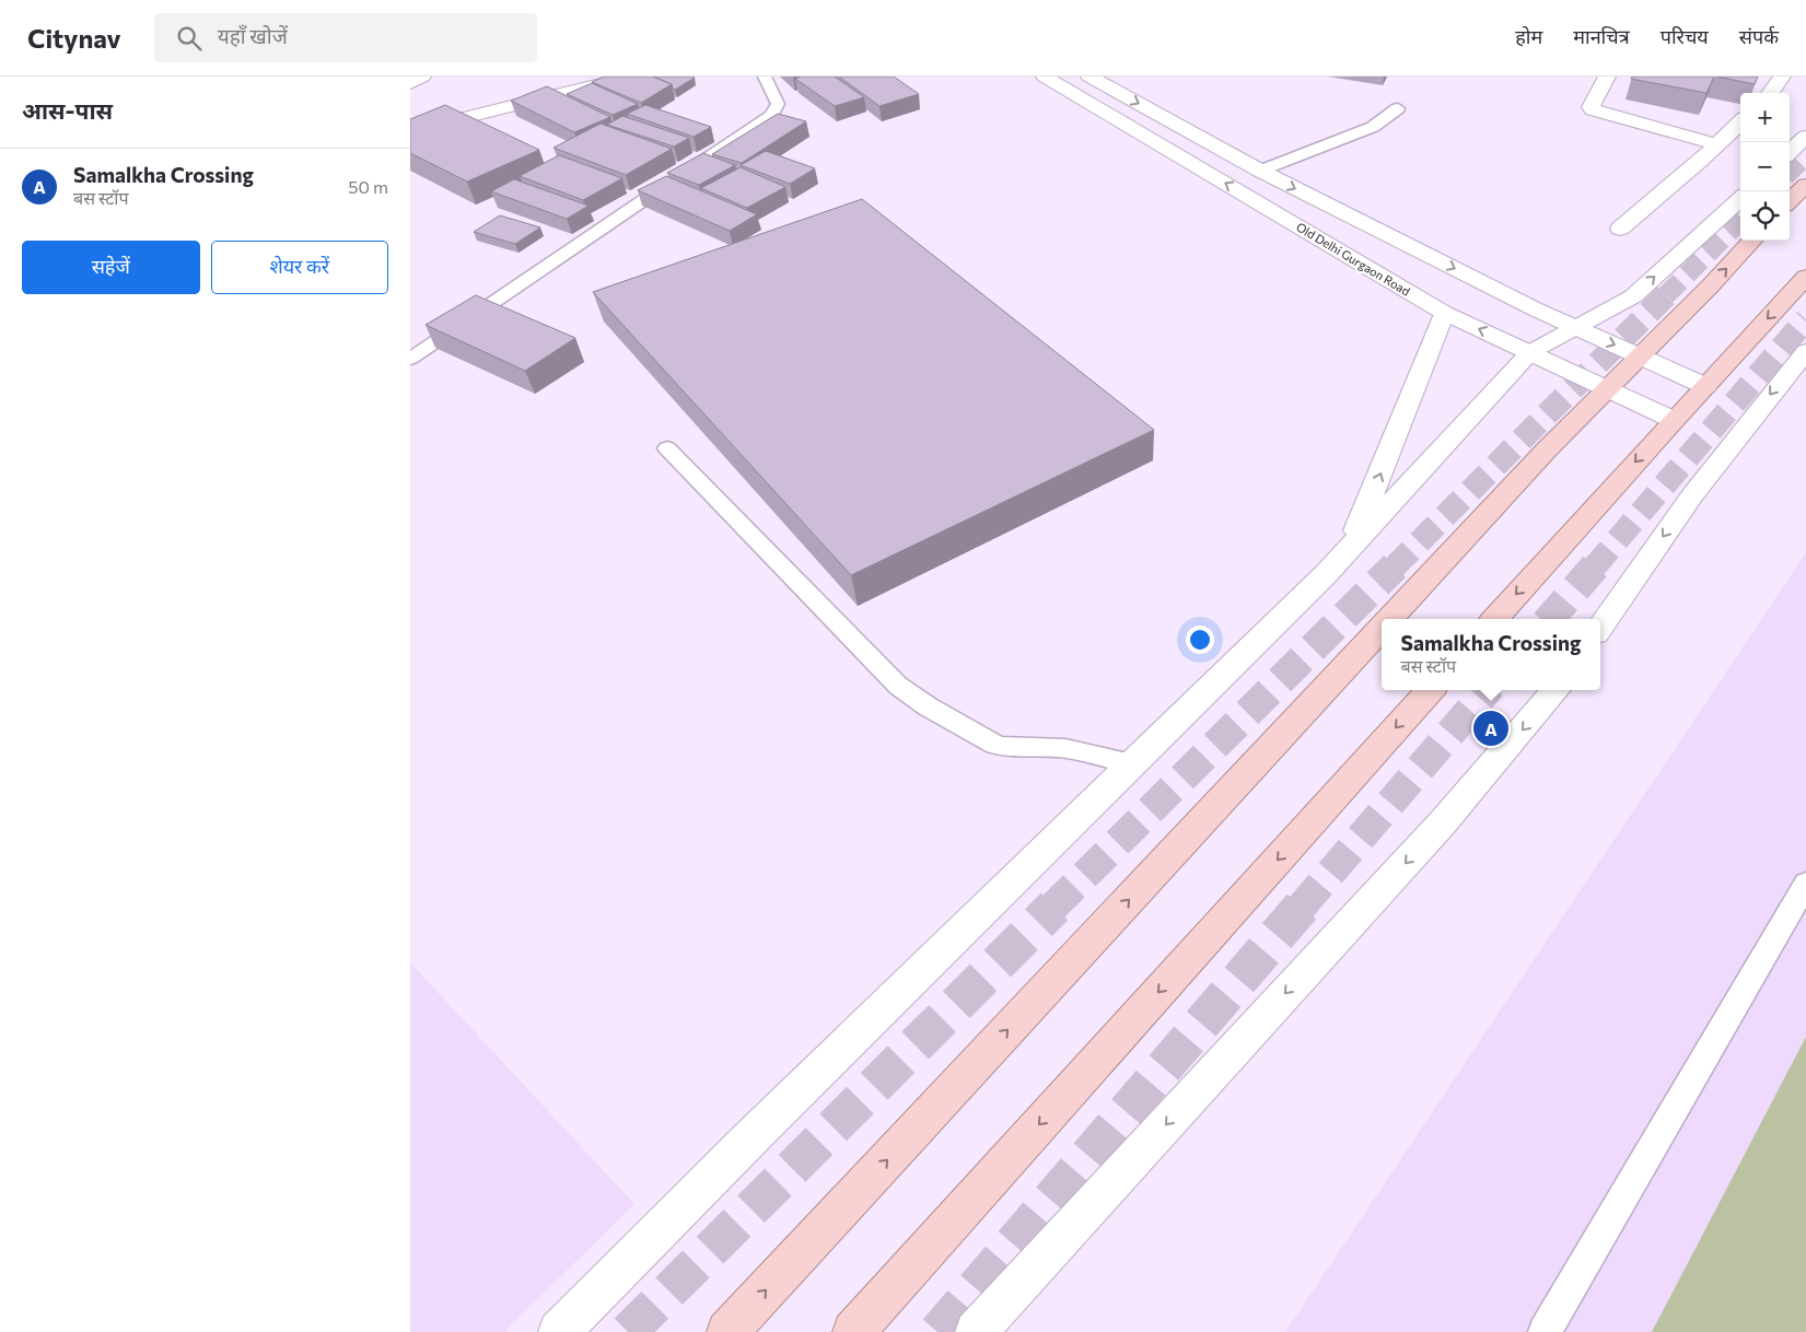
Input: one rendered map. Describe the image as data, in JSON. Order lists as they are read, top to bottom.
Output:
{
  "streets": {
    "street": ["Old Delhi Gurgaon Road"]
  },
  "page": {
    "header": "Citynav",
    "search": "यहाँ खोजें",
    "nav": [
      "होम",
      "मानचित्र",
      "परिचय",
      "संपर्क"
    ],
    "heading": "आस-पास",
    "map_buttons": ["+", "−"],
    "list": [
      {
        "mark": "A",
        "name": "Samalkha Crossing",
        "note": "बस स्टॉप",
        "value": "50 m"
      }
    ],
    "buttons": ["सहेजें", "शेयर करें"],
    "popup": ["Samalkha Crossing", "बस स्टॉप"],
    "pins": "A"
  }
}
